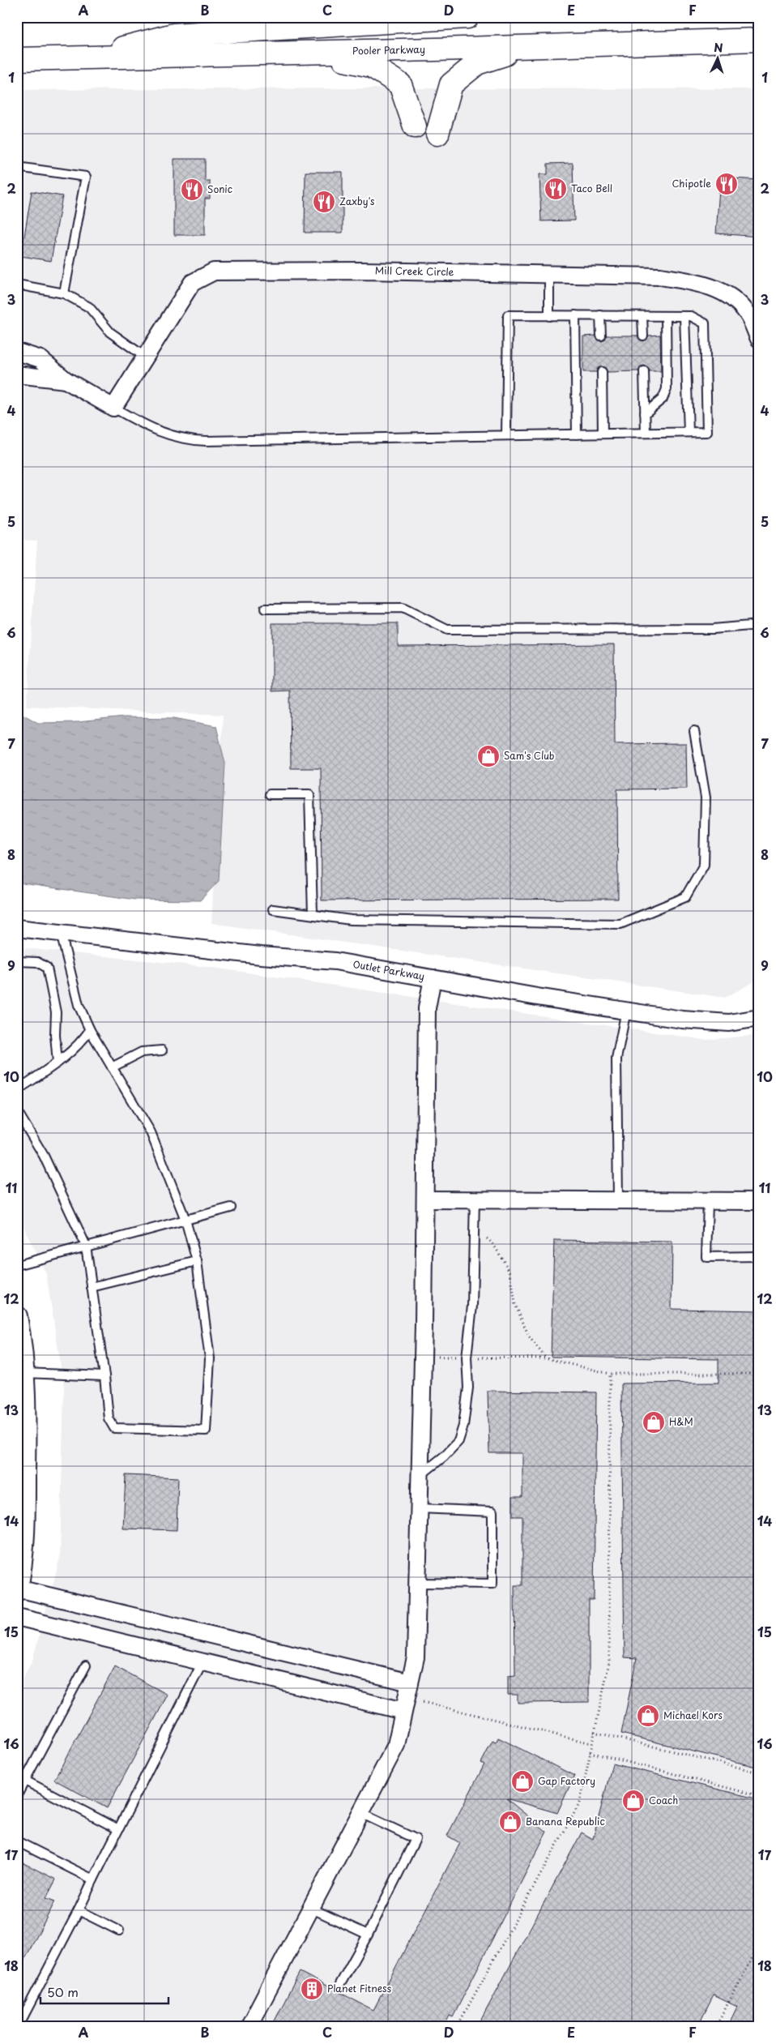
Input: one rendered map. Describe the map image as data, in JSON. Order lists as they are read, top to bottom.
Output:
{
  "streets": {
    "main road": ["Pooler Parkway"],
    "street": ["Mill Creek Circle", "Outlet Parkway"]
  },
  "places": {
    "restaurant": [
      "Chipotle",
      "Taco Bell",
      "Sonic",
      "Zaxby's"
    ],
    "shop": [
      "Sam's Club",
      "H&M",
      "Michael Kors",
      "Gap Factory",
      "Coach",
      "Banana Republic"
    ],
    "building": ["Planet Fitness"]
  },
  "scale_bar": "50 m",
  "north": "top",
  "grid": {
    "columns": [
      "A",
      "B",
      "C",
      "D",
      "E",
      "F"
    ],
    "rows": [
      "1",
      "2",
      "3",
      "4",
      "5",
      "6",
      "7",
      "8",
      "9",
      "10",
      "11",
      "12",
      "13",
      "14",
      "15",
      "16",
      "17",
      "18"
    ]
  }
}
